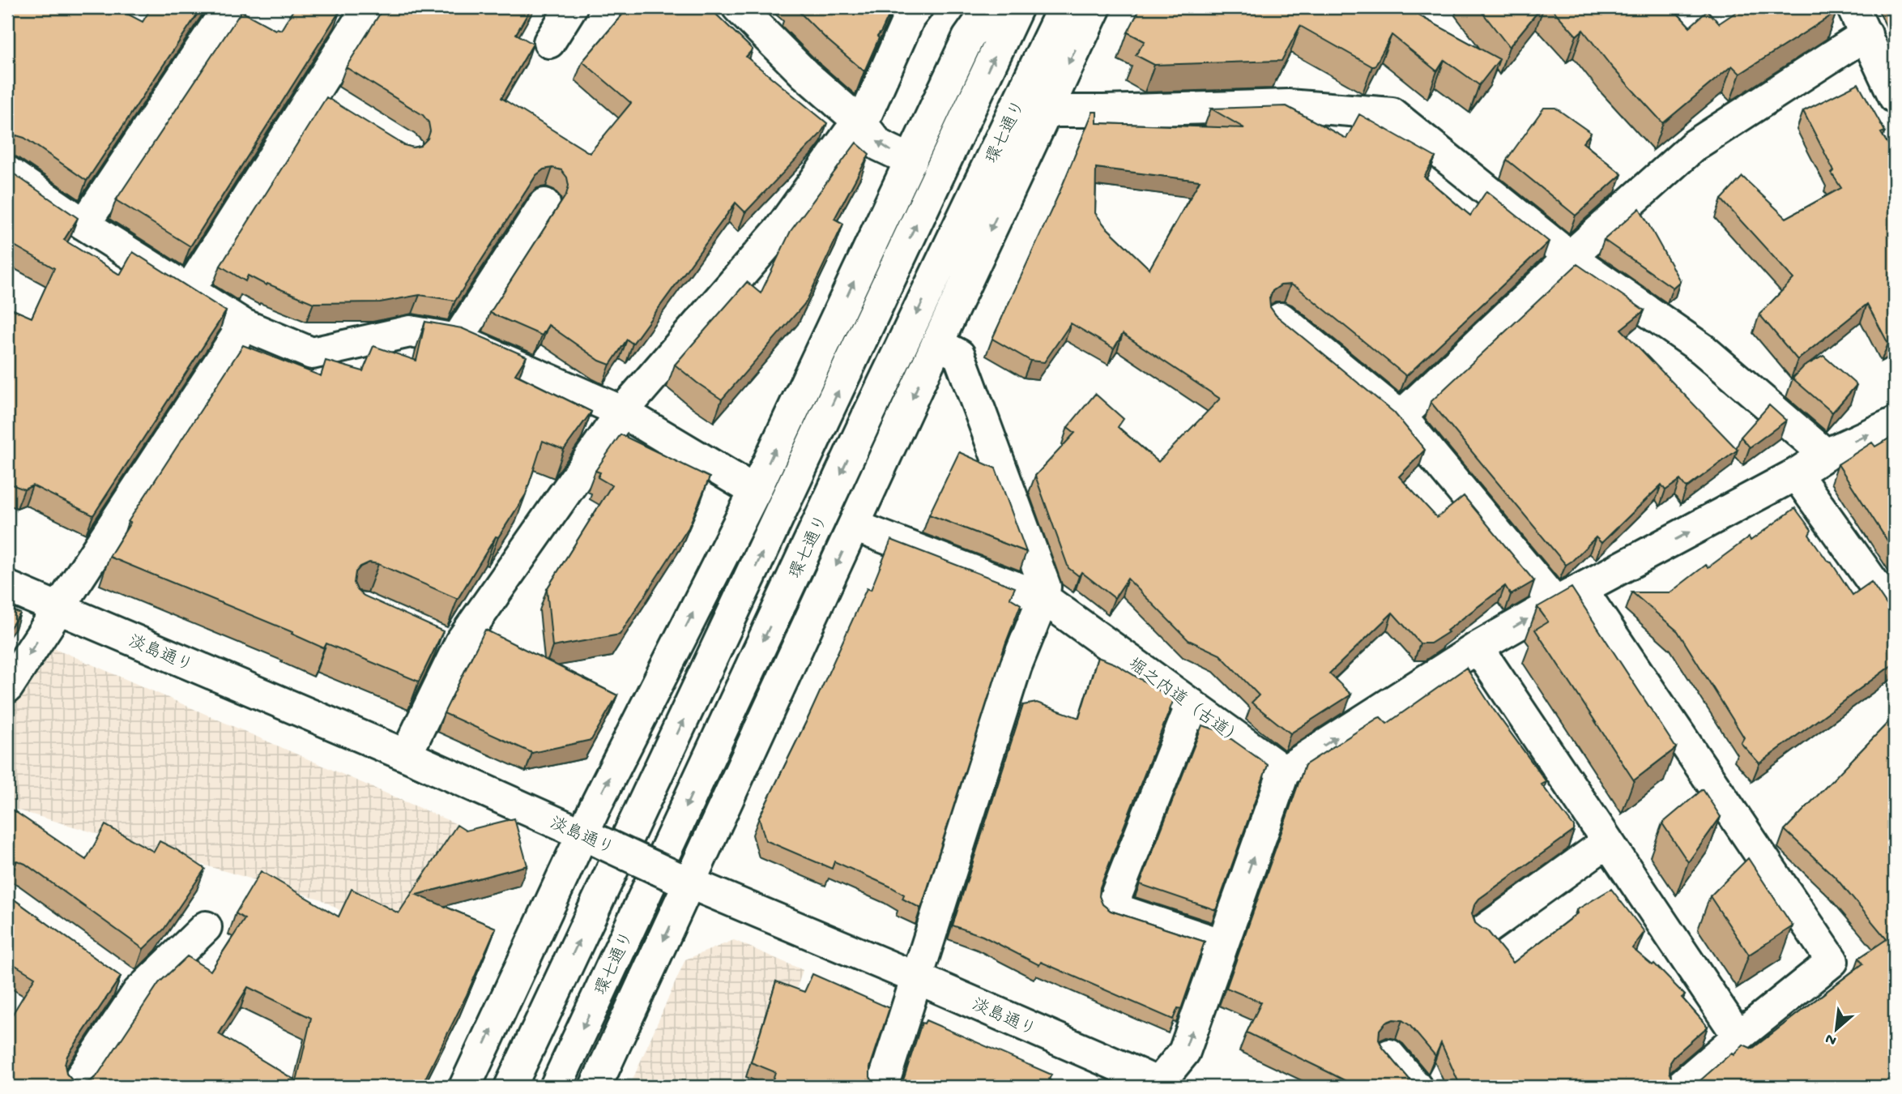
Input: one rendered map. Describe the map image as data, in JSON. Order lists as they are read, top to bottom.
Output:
{
  "streets": {
    "street": ["環七通り", "淡島通り", "堀之内道（古道）"]
  },
  "north": "bottom left"
}
